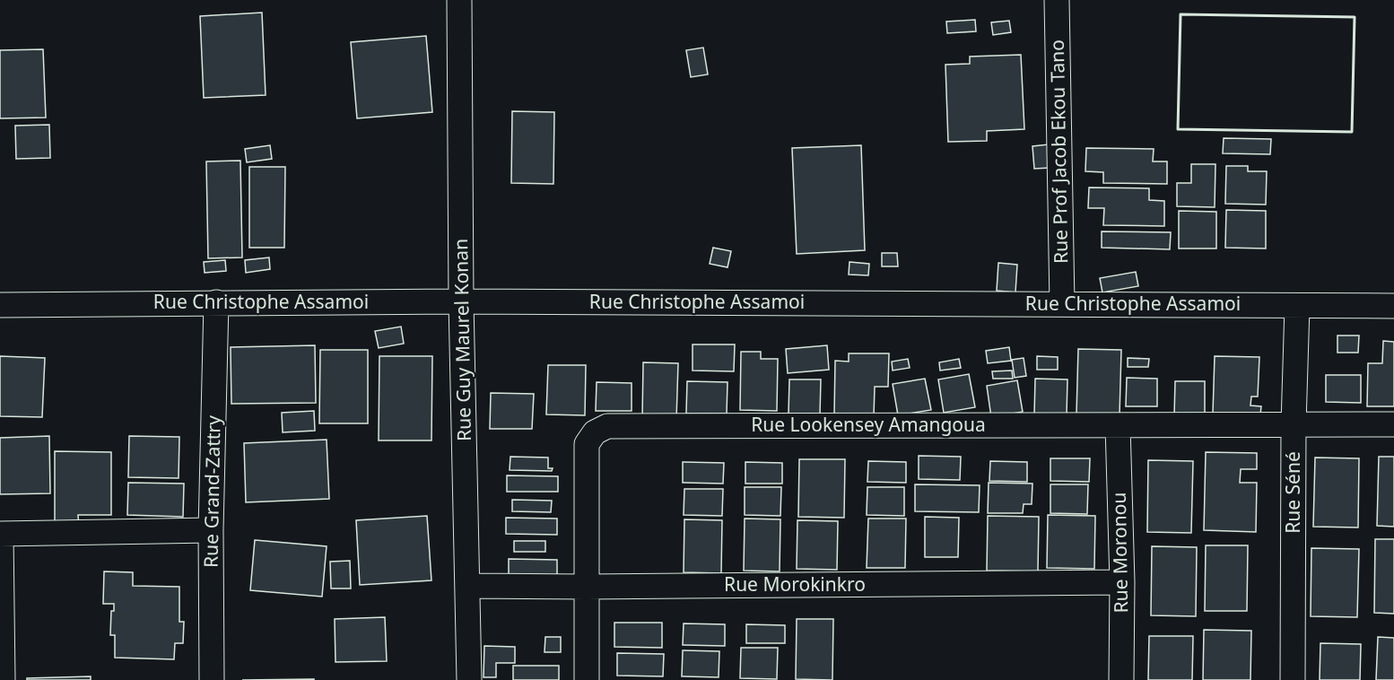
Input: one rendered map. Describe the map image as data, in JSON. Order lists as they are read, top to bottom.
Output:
{
  "streets": {
    "street": [
      "Rue Prof Jacob Ekou Tano",
      "Rue Christophe Assamoi",
      "Rue Guy Maurel Konan",
      "Rue Lookensey Amangoua",
      "Rue Grand-Zattry",
      "Rue Séné",
      "Rue Moronou",
      "Rue Morokinkro"
    ]
  },
  "crossings": [
    ["Rue Prof Jacob Ekou Tano", "Rue Christophe Assamoi"],
    ["Rue Christophe Assamoi", "Rue Guy Maurel Konan"],
    ["Rue Christophe Assamoi", "Rue Grand-Zattry"],
    ["Rue Christophe Assamoi", "Rue Séné"],
    ["Rue Guy Maurel Konan", "Rue Morokinkro"],
    ["Rue Lookensey Amangoua", "Rue Séné"],
    ["Rue Lookensey Amangoua", "Rue Moronou"],
    ["Rue Lookensey Amangoua", "Rue Morokinkro"],
    ["Rue Moronou", "Rue Morokinkro"]
  ]
}
